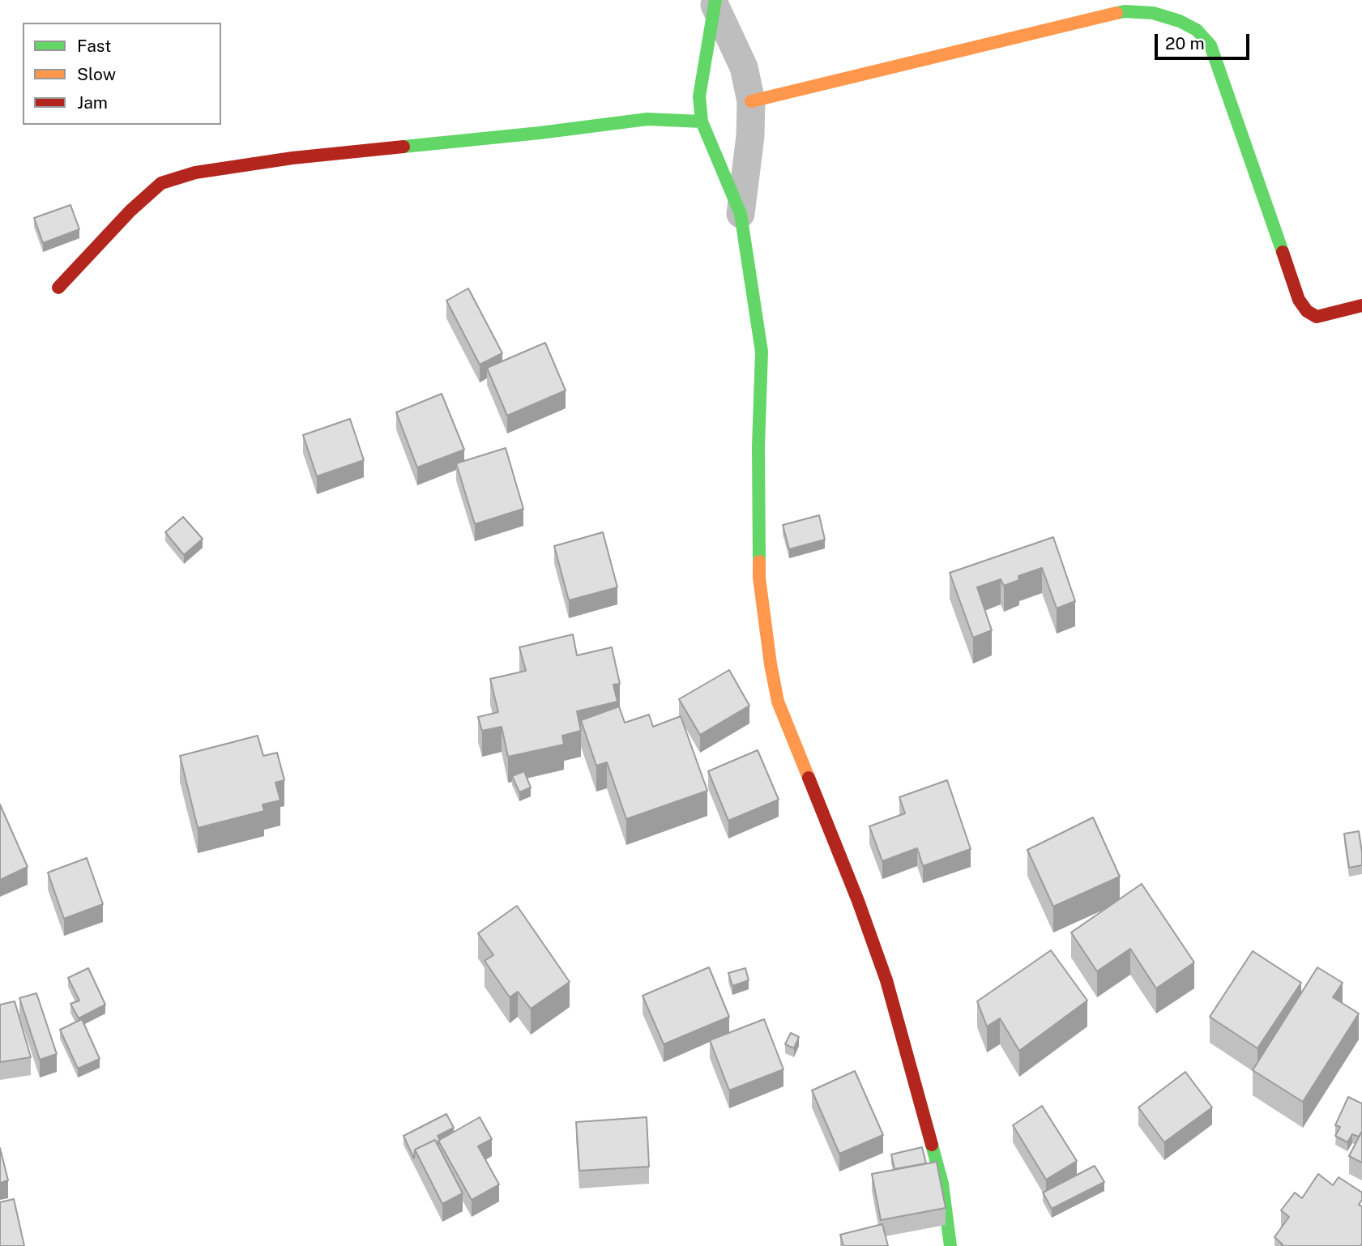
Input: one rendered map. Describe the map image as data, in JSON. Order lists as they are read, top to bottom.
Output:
{
  "legend": ["Fast", "Slow", "Jam"],
  "scale_bar": "20 m"
}
